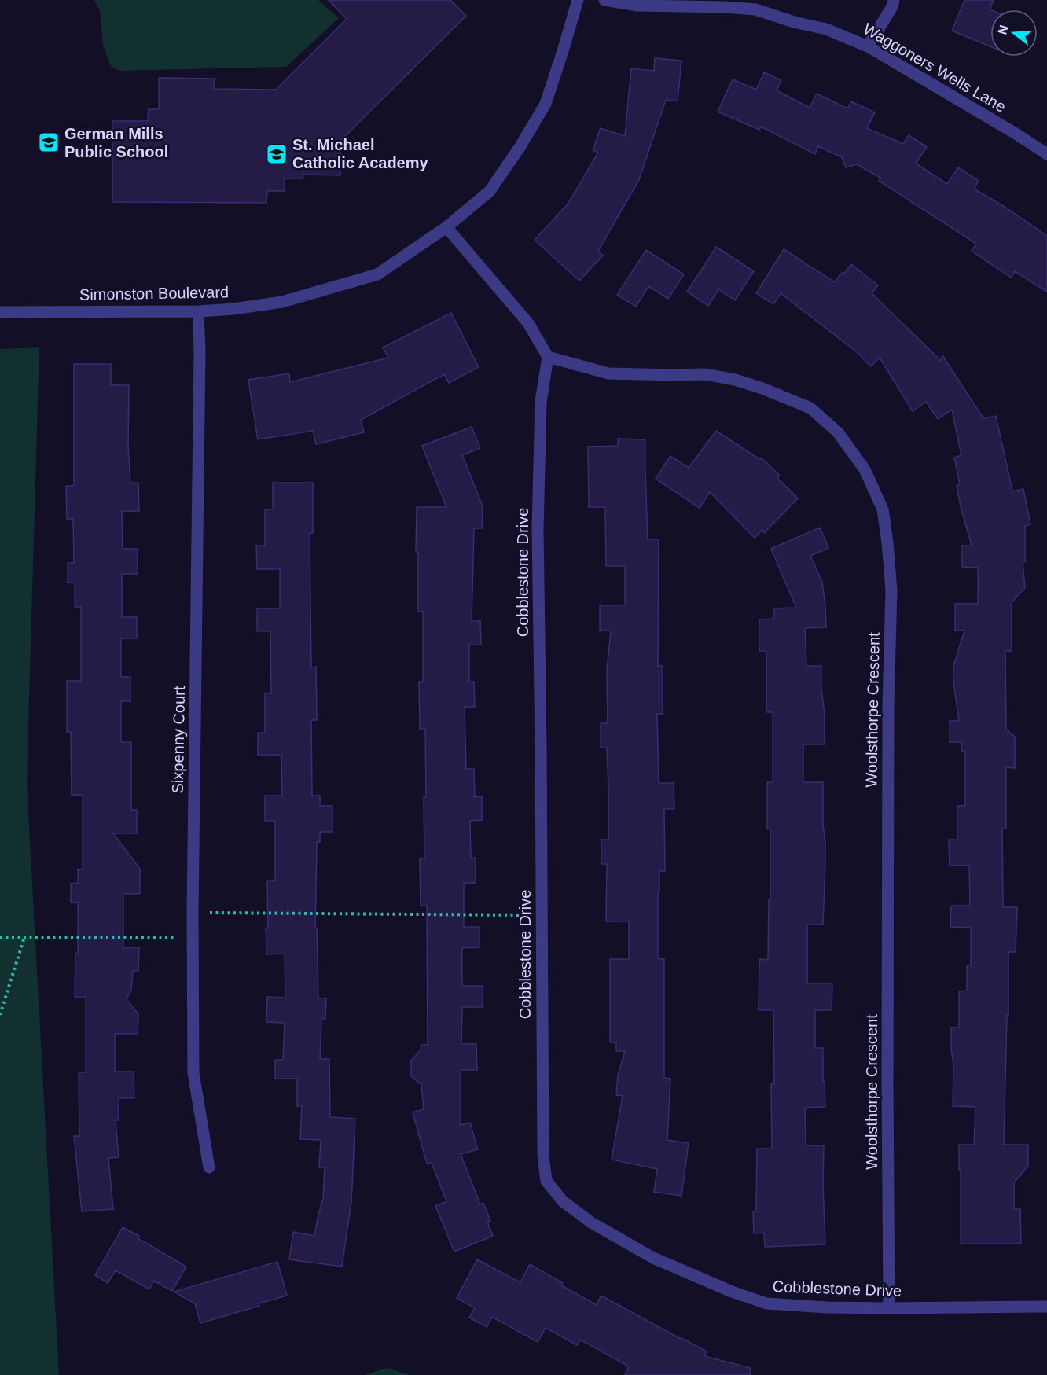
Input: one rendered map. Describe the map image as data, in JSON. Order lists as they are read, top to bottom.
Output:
{
  "streets": {
    "street": [
      "Waggoners Wells Lane",
      "Simonston Boulevard",
      "Cobblestone Drive",
      "Woolsthorpe Crescent",
      "Sixpenny Court"
    ]
  },
  "crossings": [
    ["Simonston Boulevard", "Sixpenny Court"],
    ["Cobblestone Drive", "Woolsthorpe Crescent"]
  ],
  "places": {
    "school or university": ["German Mills Public School", "St. Michael Catholic Academy"]
  },
  "north": "left"
}
